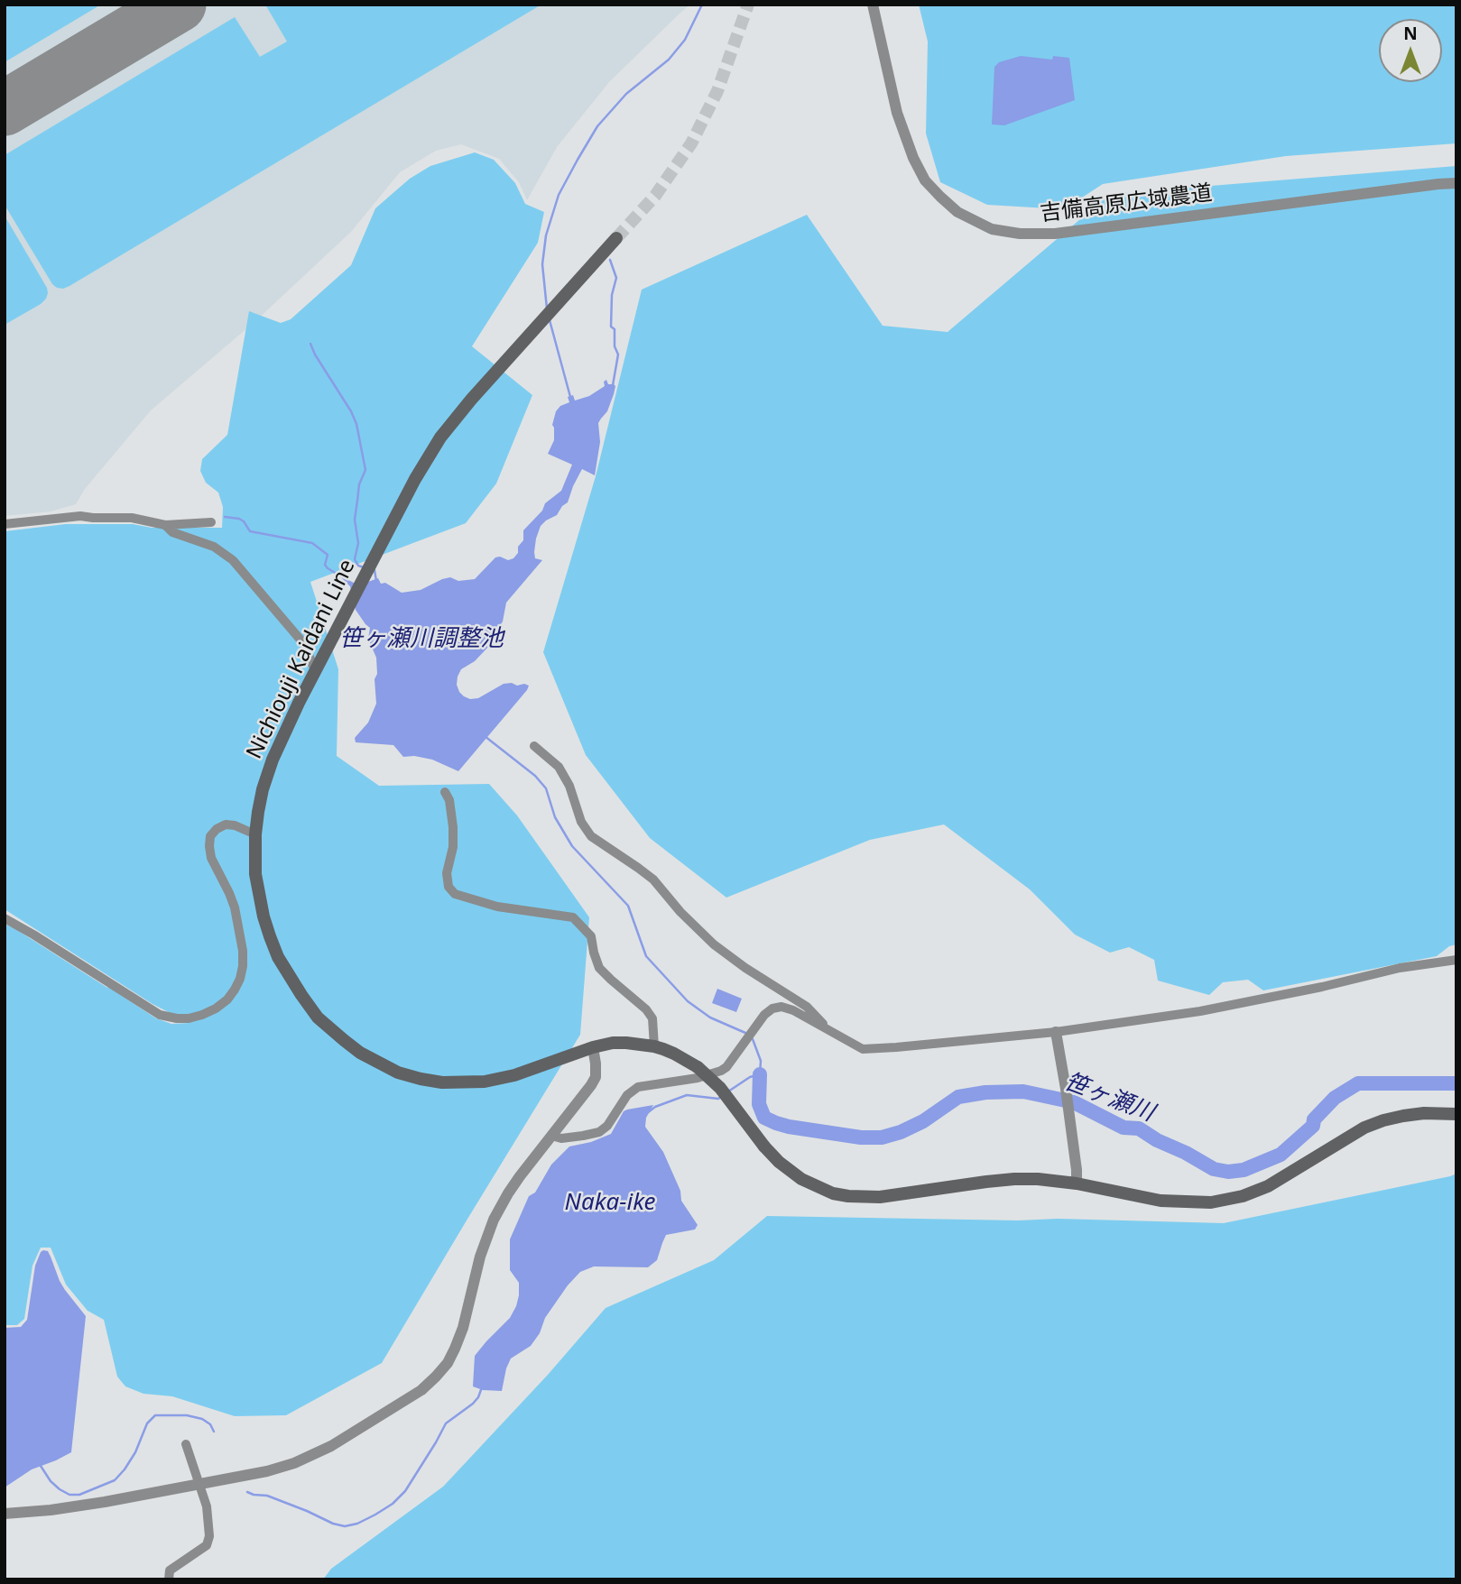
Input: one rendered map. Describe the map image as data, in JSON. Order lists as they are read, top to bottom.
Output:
{
  "streets": {
    "main road": ["Nichiouji Kaidani Line"],
    "street": ["吉備高原広域農道"]
  },
  "water": ["笹ヶ瀬川調整池", "笹ヶ瀬川", "Naka-ike"],
  "north": "top"
}
